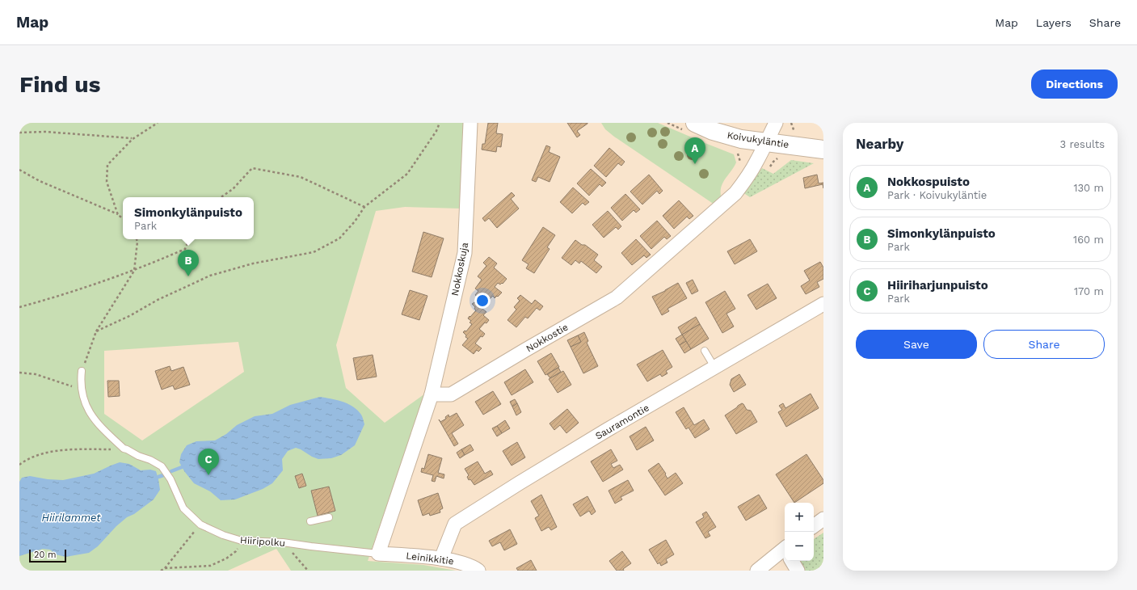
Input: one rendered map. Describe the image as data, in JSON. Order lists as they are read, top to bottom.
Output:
{
  "streets": {
    "main road": ["Koivukyläntie"],
    "street": [
      "Nokkoskuja",
      "Nokkostie",
      "Sauramontie",
      "Leinikkitie"
    ],
    "lane": ["Hiiripolku"]
  },
  "crossings": [
    ["Koivukyläntie", "Nokkostie"],
    ["Nokkoskuja", "Nokkostie"],
    ["Sauramontie", "Leinikkitie"],
    ["Hiiripolku", "Leinikkitie"]
  ],
  "water": ["Hiirilammet"],
  "scale_bar": "20 m",
  "page": {
    "header": "Map",
    "nav": ["Map", "Layers", "Share"],
    "buttons": [
      "Directions",
      ["Save", "Share"]
    ],
    "title": "Find us",
    "heading": ["Nearby", "3 results"],
    "pins": ["A", "B", "C"],
    "list": [
      {
        "mark": "A",
        "name": "Nokkospuisto",
        "note": "Park · Koivukyläntie",
        "value": "130 m"
      },
      {
        "mark": "B",
        "name": "Simonkylänpuisto",
        "note": "Park",
        "value": "160 m"
      },
      {
        "mark": "C",
        "name": "Hiiriharjunpuisto",
        "note": "Park",
        "value": "170 m"
      }
    ],
    "popup": ["Simonkylänpuisto", "Park"],
    "map_buttons": ["+", "−"],
    "scale": "20 m"
  }
}
